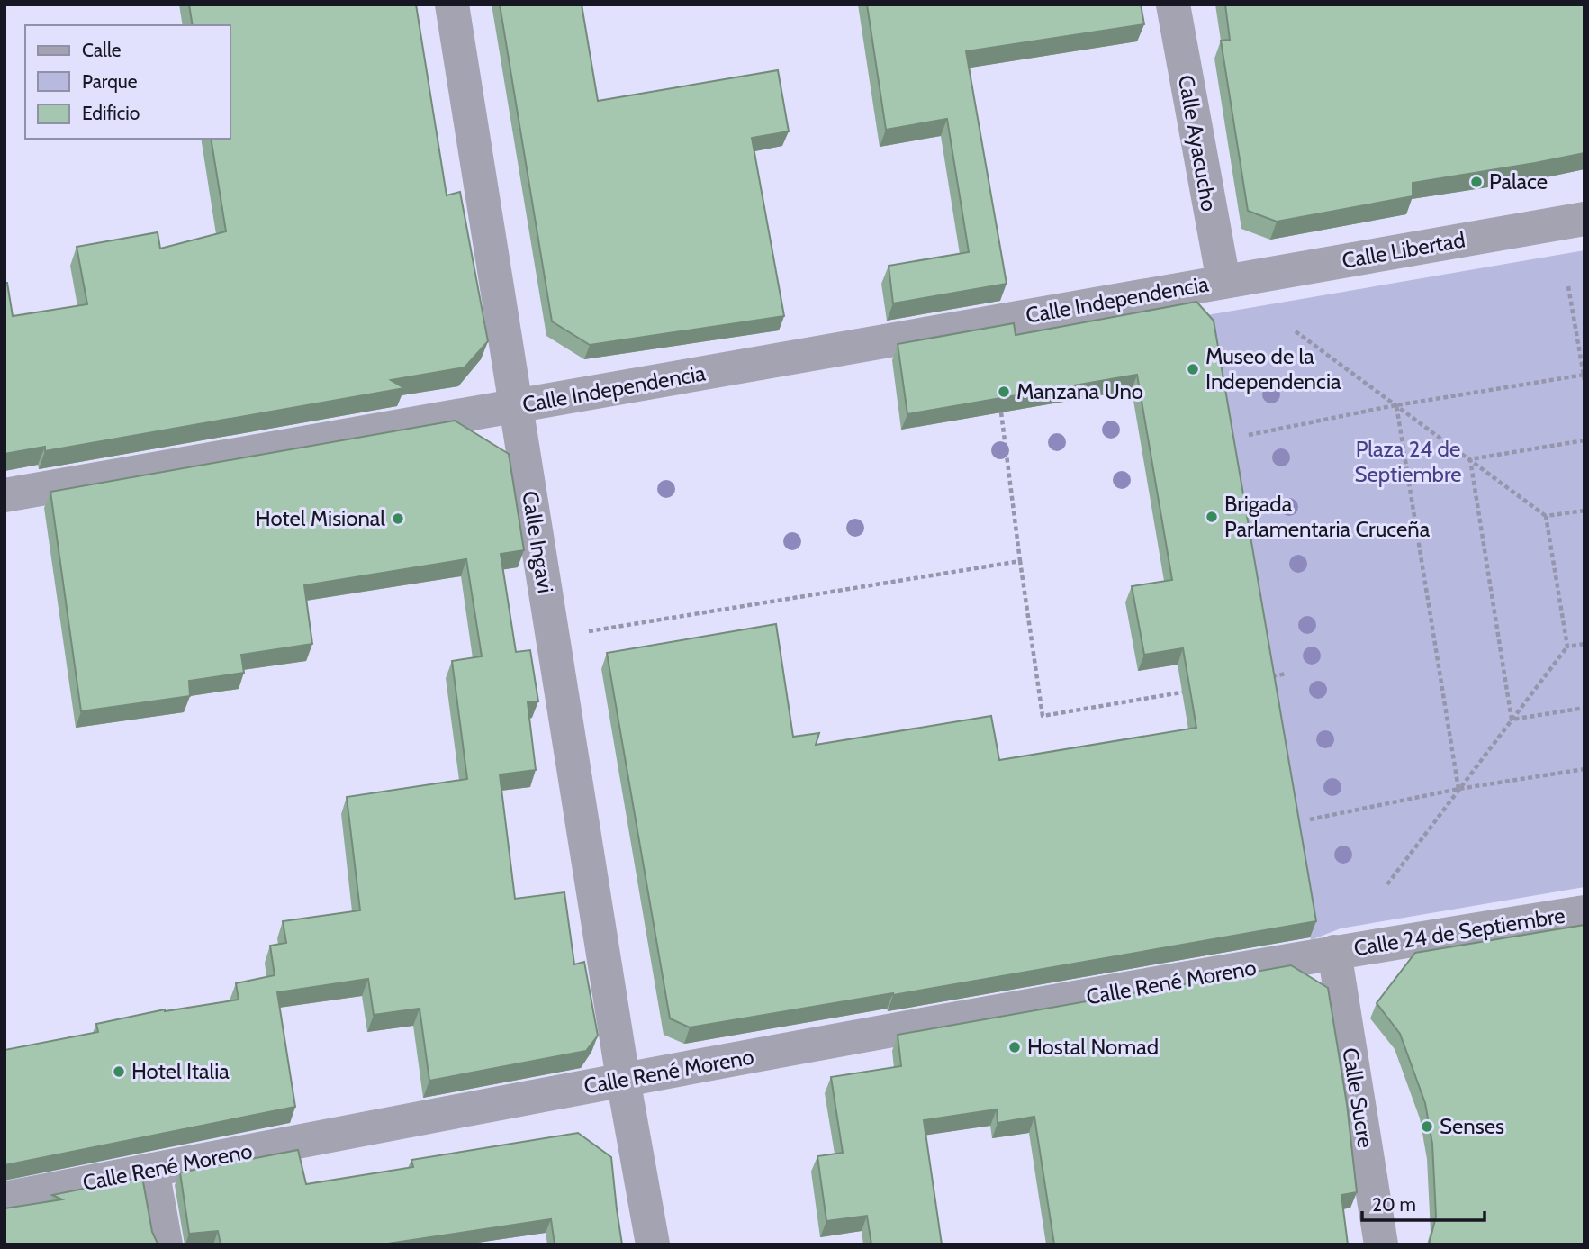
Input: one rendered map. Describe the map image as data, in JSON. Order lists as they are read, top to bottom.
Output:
{
  "streets": {
    "street": [
      "Calle Ayacucho",
      "Calle Libertad",
      "Calle Independencia",
      "Calle Ingavi",
      "Calle 24 de Septiembre",
      "Calle René Moreno",
      "Calle Sucre"
    ]
  },
  "crossings": [
    ["Calle Ayacucho", "Calle Libertad"],
    ["Calle Ayacucho", "Calle Independencia"],
    ["Calle Libertad", "Calle Independencia"],
    ["Calle Independencia", "Calle Ingavi"],
    ["Calle Ingavi", "Calle René Moreno"],
    ["Calle 24 de Septiembre", "Calle René Moreno"],
    ["Calle 24 de Septiembre", "Calle Sucre"],
    ["Calle René Moreno", "Calle Sucre"]
  ],
  "parks": ["Plaza 24 de Septiembre"],
  "places": [
    "Palace",
    "Museo de la Independencia",
    "Manzana Uno",
    "Brigada Parlamentaria Cruceña",
    "Hotel Misional",
    "Hostal Nomad",
    "Hotel Italia",
    "Senses"
  ],
  "legend": ["Calle", "Parque", "Edificio"],
  "scale_bar": "20 m"
}
